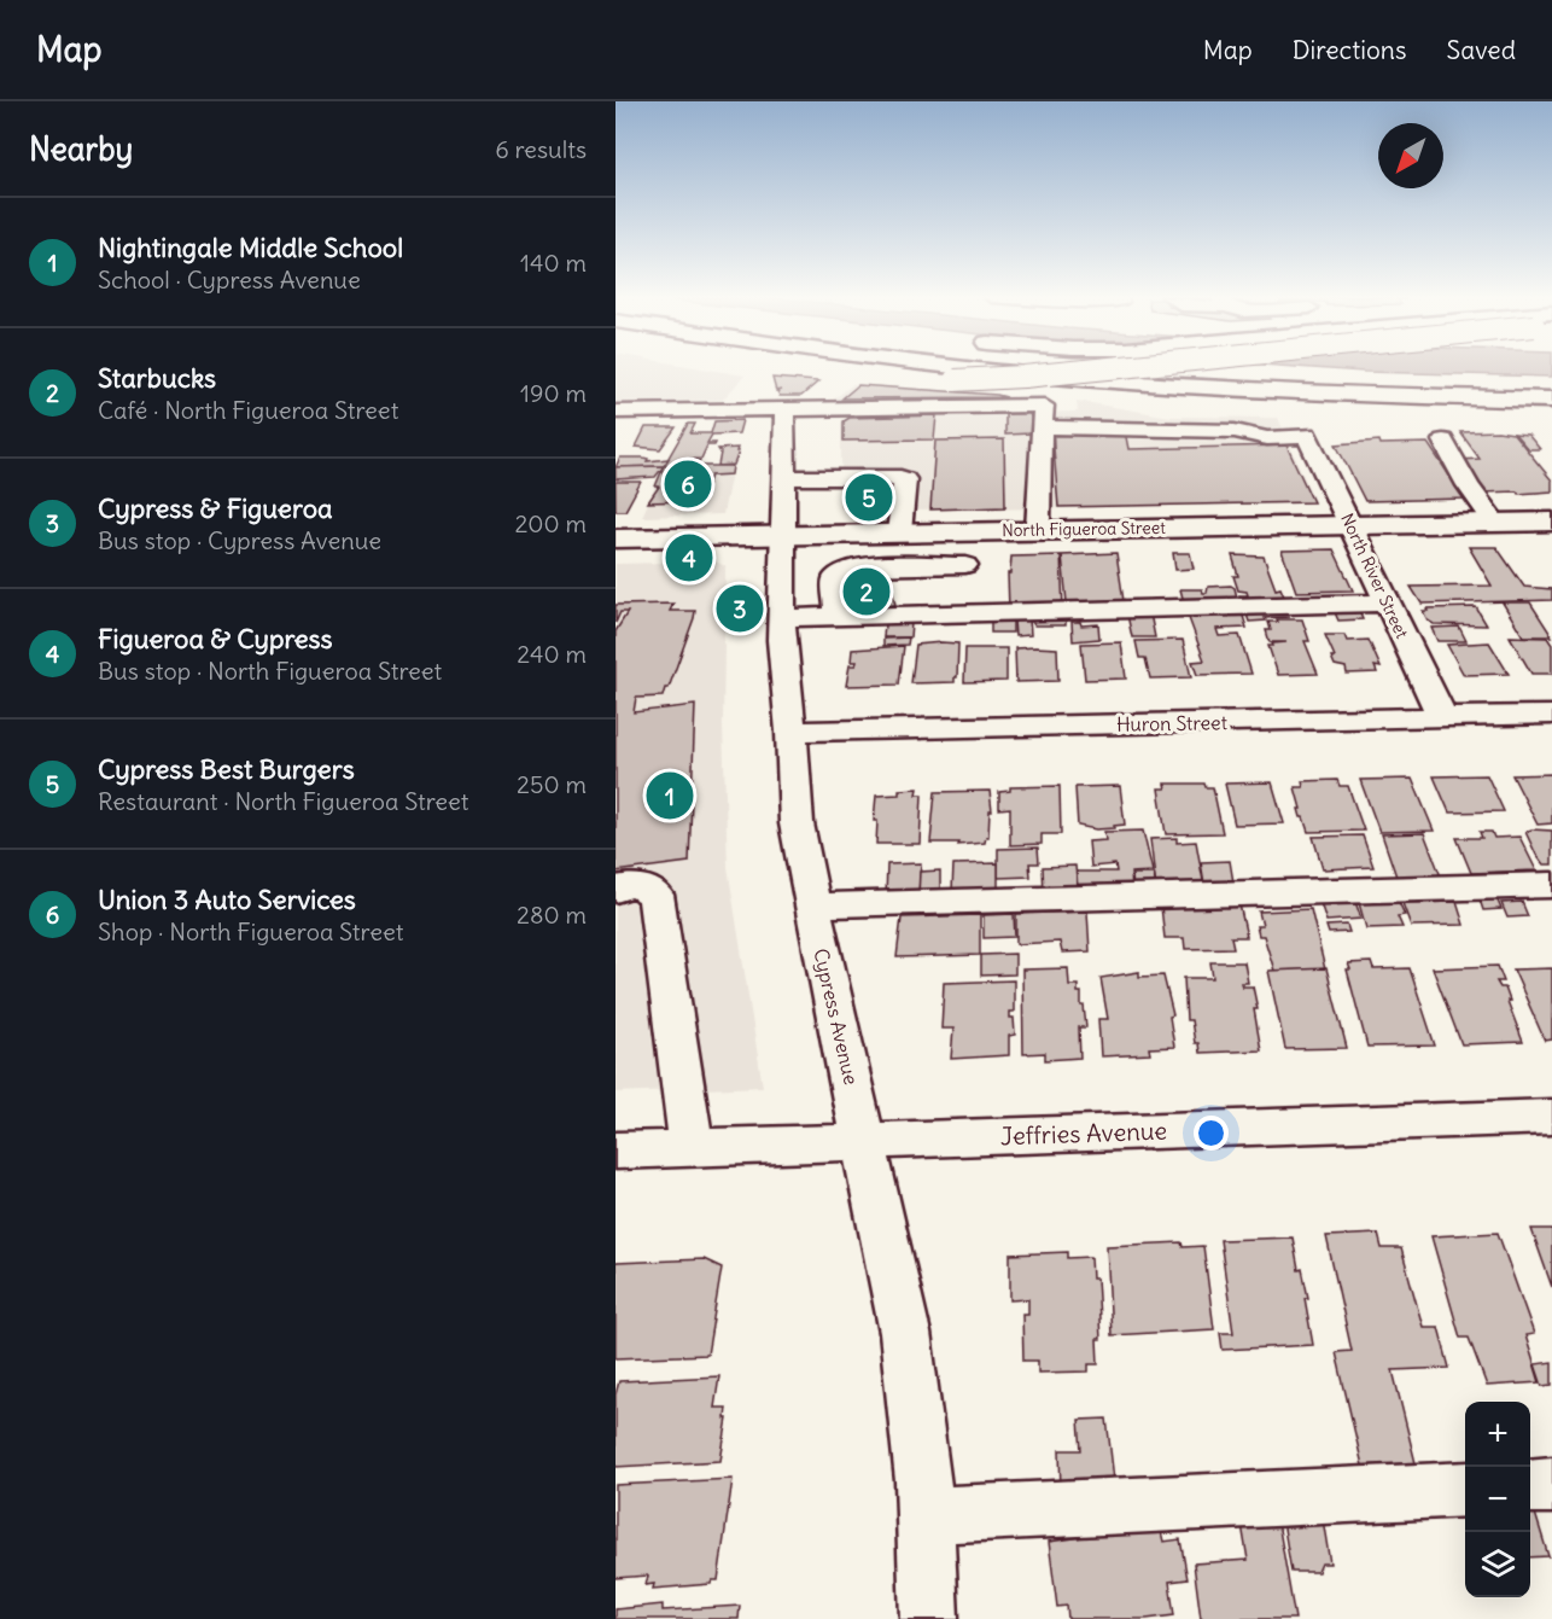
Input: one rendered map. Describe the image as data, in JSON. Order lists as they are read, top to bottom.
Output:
{
  "streets": {
    "main road": ["North Figueroa Street"],
    "street": [
      "North River Street",
      "Huron Street",
      "Cypress Avenue",
      "Jeffries Avenue"
    ]
  },
  "crossings": [
    ["North Figueroa Street", "North River Street"],
    ["North Figueroa Street", "Cypress Avenue"],
    ["North River Street", "Huron Street"],
    ["Huron Street", "Cypress Avenue"],
    ["Cypress Avenue", "Jeffries Avenue"]
  ],
  "north": "bottom left",
  "page": {
    "header": "Map",
    "nav": ["Map", "Directions", "Saved"],
    "heading": ["Nearby", "6 results"],
    "list": [
      {
        "mark": "1",
        "name": "Nightingale Middle School",
        "note": "School · Cypress Avenue",
        "value": "140 m"
      },
      {
        "mark": "2",
        "name": "Starbucks",
        "note": "Café · North Figueroa Street",
        "value": "190 m"
      },
      {
        "mark": "3",
        "name": "Cypress & Figueroa",
        "note": "Bus stop · Cypress Avenue",
        "value": "200 m"
      },
      {
        "mark": "4",
        "name": "Figueroa & Cypress",
        "note": "Bus stop · North Figueroa Street",
        "value": "240 m"
      },
      {
        "mark": "5",
        "name": "Cypress Best Burgers",
        "note": "Restaurant · North Figueroa Street",
        "value": "250 m"
      },
      {
        "mark": "6",
        "name": "Union 3 Auto Services",
        "note": "Shop · North Figueroa Street",
        "value": "280 m"
      }
    ],
    "pins": [
      "6",
      "5",
      "4",
      "2",
      "3",
      "1"
    ],
    "map_buttons": ["+", "−"]
  }
}
